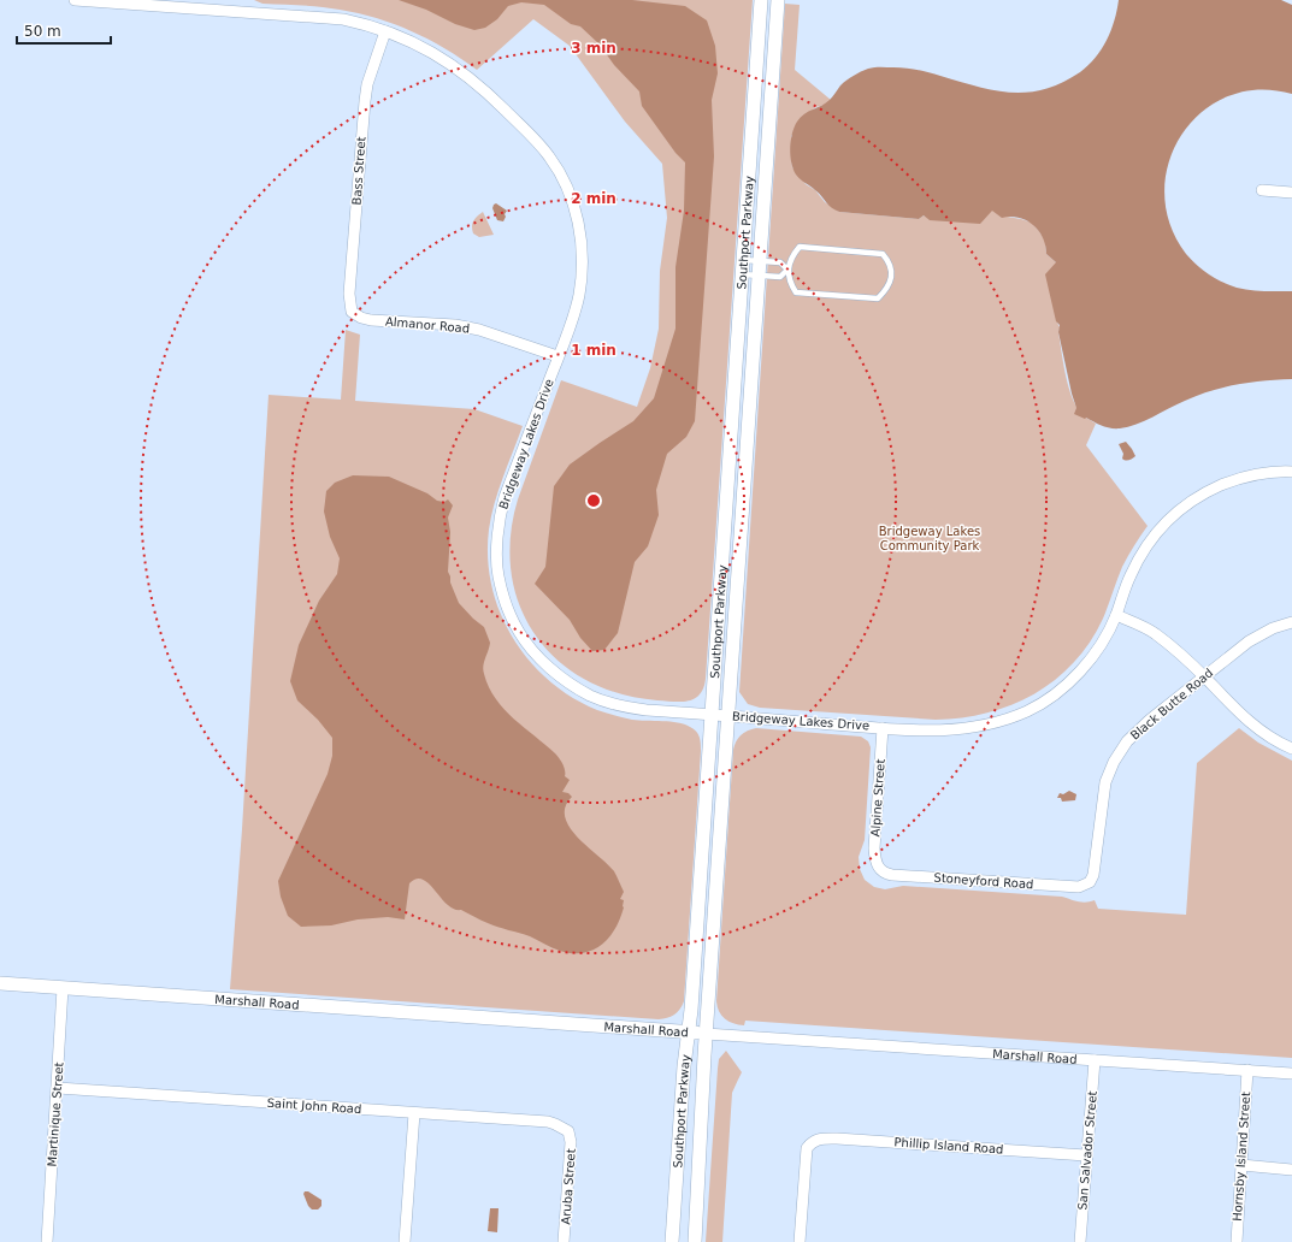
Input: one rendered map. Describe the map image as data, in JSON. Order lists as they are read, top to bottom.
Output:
{
  "streets": {
    "street": [
      "Bass Street",
      "Southport Parkway",
      "Almanor Road",
      "Bridgeway Lakes Drive",
      "Black Butte Road",
      "Alpine Street",
      "Stoneyford Road",
      "Marshall Road",
      "Saint John Road",
      "Martinique Street",
      "Phillip Island Road",
      "San Salvador Street",
      "Hornsby Island Street",
      "Aruba Street"
    ]
  },
  "crossings": [
    ["Bass Street", "Almanor Road"],
    ["Bass Street", "Bridgeway Lakes Drive"],
    ["Southport Parkway", "Bridgeway Lakes Drive"],
    ["Southport Parkway", "Marshall Road"],
    ["Almanor Road", "Bridgeway Lakes Drive"],
    ["Bridgeway Lakes Drive", "Alpine Street"],
    ["Black Butte Road", "Stoneyford Road"],
    ["Alpine Street", "Stoneyford Road"],
    ["Marshall Road", "Martinique Street"],
    ["Marshall Road", "San Salvador Street"],
    ["Marshall Road", "Hornsby Island Street"],
    ["Saint John Road", "Martinique Street"],
    ["Saint John Road", "Aruba Street"],
    ["Phillip Island Road", "San Salvador Street"]
  ],
  "parks": ["Bridgeway Lakes Community Park"],
  "scale_bar": "50 m",
  "rings": ["3 min", "2 min", "1 min"]
}
